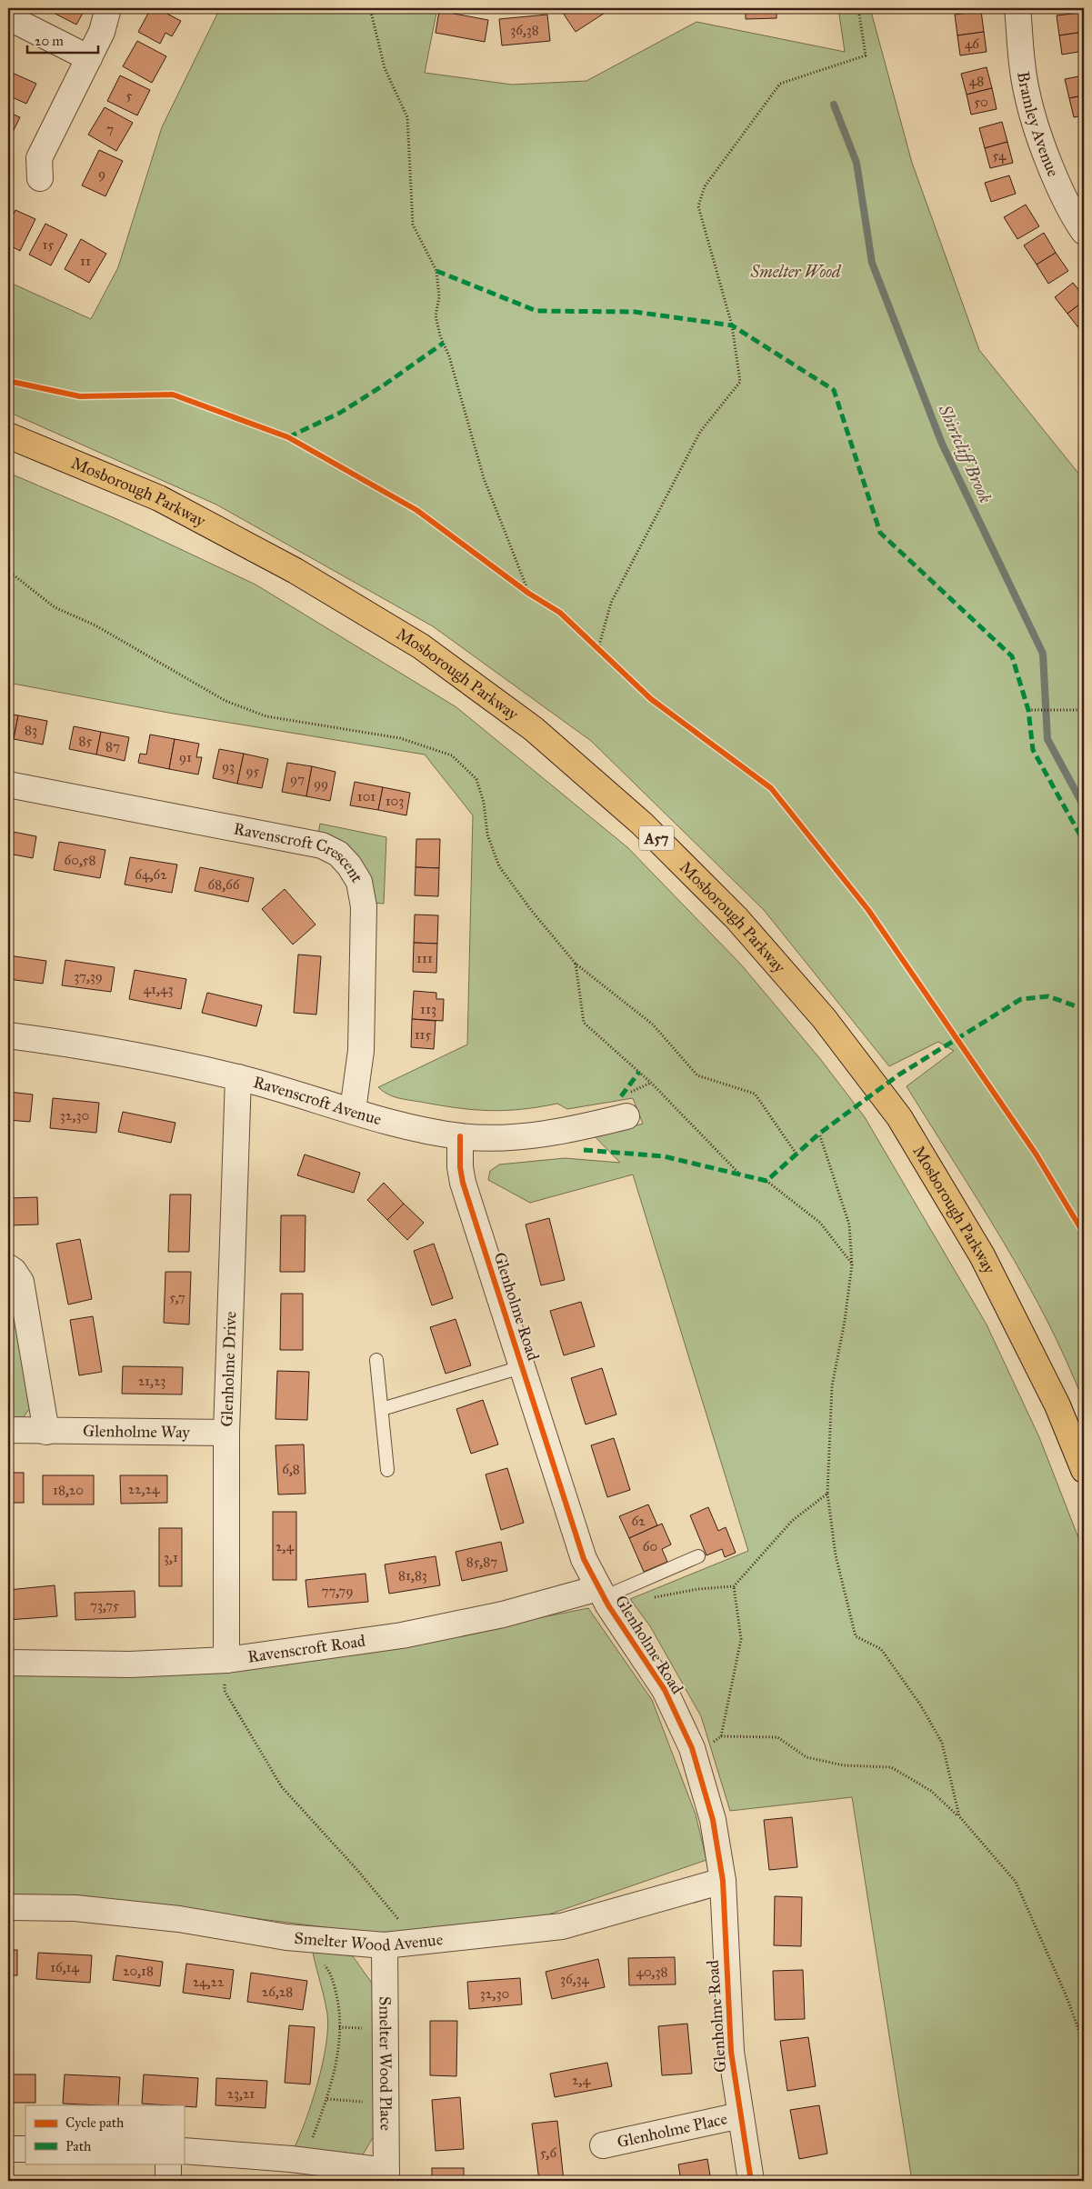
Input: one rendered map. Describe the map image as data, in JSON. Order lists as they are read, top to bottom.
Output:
{
  "streets": {
    "highway": ["Mosborough Parkway", "A57"],
    "street": [
      "Bramley Avenue",
      "Ravenscroft Crescent",
      "Ravenscroft Avenue",
      "Glenholme Road",
      "Glenholme Drive",
      "Glenholme Way",
      "Ravenscroft Road",
      "Smelter Wood Avenue",
      "Smelter Wood Place",
      "Glenholme Place"
    ]
  },
  "crossings": [
    ["Ravenscroft Crescent", "Ravenscroft Avenue"],
    ["Ravenscroft Avenue", "Glenholme Road"],
    ["Ravenscroft Avenue", "Glenholme Drive"],
    ["Glenholme Road", "Ravenscroft Road"],
    ["Glenholme Road", "Smelter Wood Avenue"],
    ["Glenholme Road", "Glenholme Place"],
    ["Glenholme Drive", "Glenholme Way"],
    ["Glenholme Drive", "Ravenscroft Road"],
    ["Smelter Wood Avenue", "Smelter Wood Place"]
  ],
  "water": ["Shirtcliff Brook"],
  "parks": ["Smelter Wood"],
  "house_numbers": [
    "36,38",
    "46",
    "48",
    "5",
    "50",
    "7",
    "54",
    "9",
    "15",
    "11",
    "83",
    "85",
    "87",
    "91",
    "93",
    "95",
    "97",
    "99",
    "101",
    "103",
    "60,58",
    "64,62",
    "68,66",
    "111",
    "37,39",
    "41,43",
    "113",
    "115",
    "32,30",
    "5,7",
    "21,23",
    "6,8",
    "22,24",
    "18,20",
    "62",
    "2,4",
    "60",
    "3,1",
    "85,87",
    "81,83",
    "77,79",
    "73,75",
    "16,14",
    "20,18",
    "40,38",
    "36,34",
    "24,22",
    "26,28",
    "32,30",
    "2,4",
    "23,21",
    "5,6"
  ],
  "legend": ["Cycle path", "Path"],
  "scale_bar": "20 m"
}
